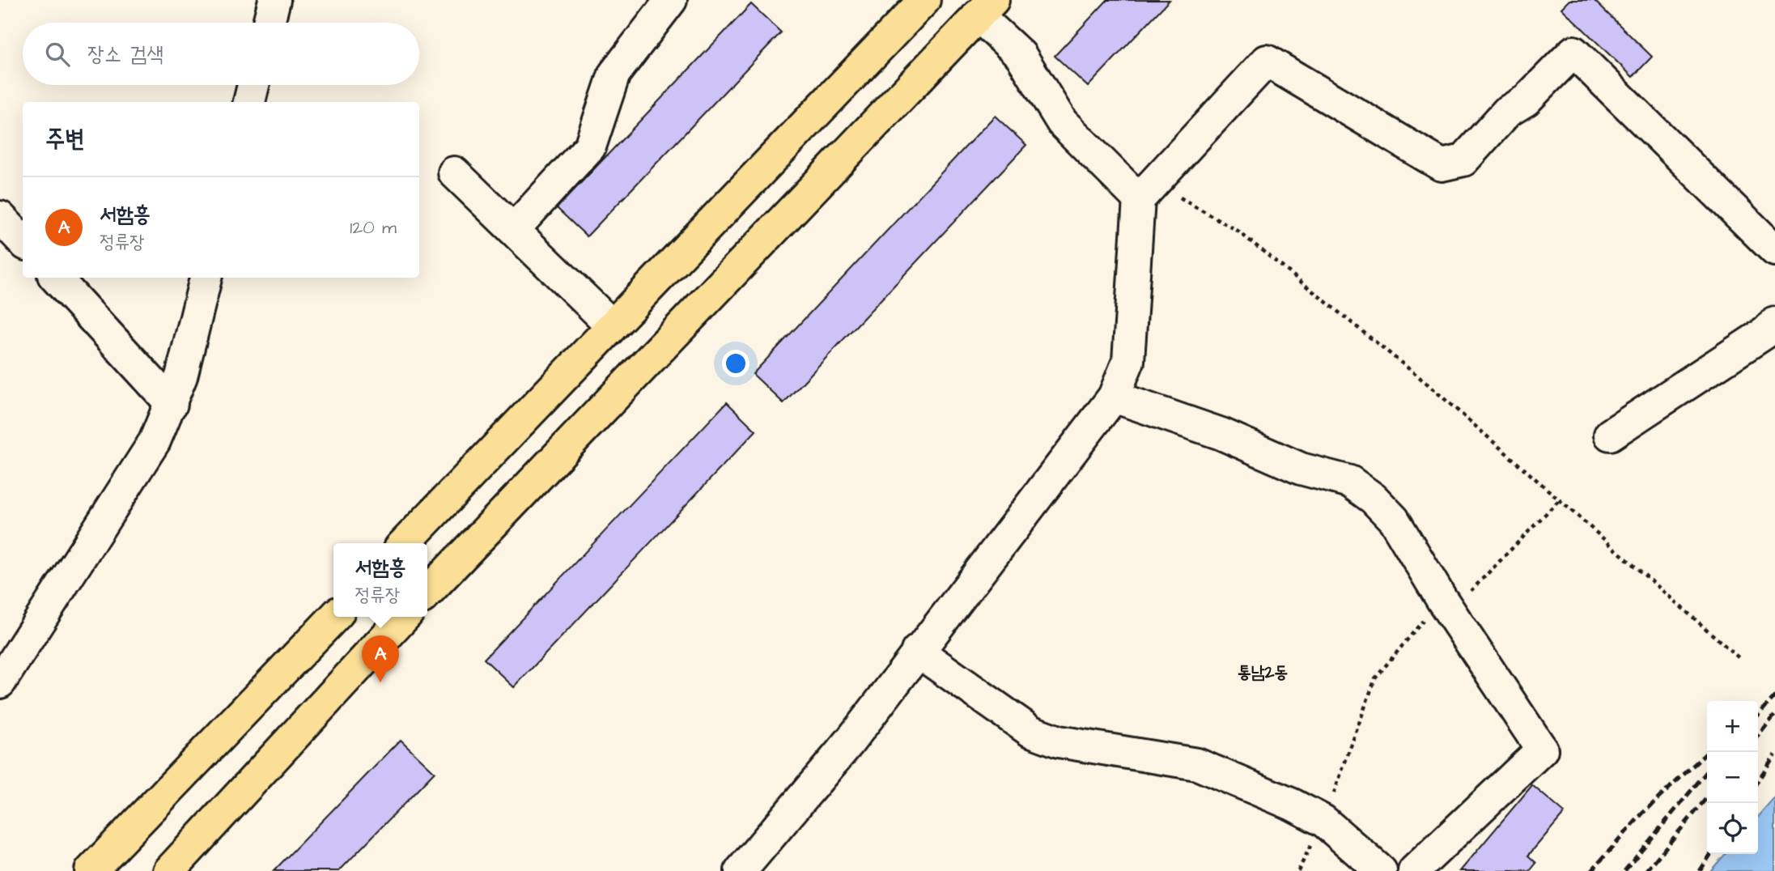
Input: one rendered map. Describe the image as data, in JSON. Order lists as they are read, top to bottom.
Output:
{
  "districts": ["통남2동"],
  "page": {
    "search": "장소 검색",
    "heading": "주변",
    "list": [
      {
        "mark": "A",
        "name": "서함흥",
        "note": "정류장",
        "value": "120 m"
      }
    ],
    "popup": ["서함흥", "정류장"],
    "pins": "A",
    "map_buttons": ["+", "−"]
  }
}
